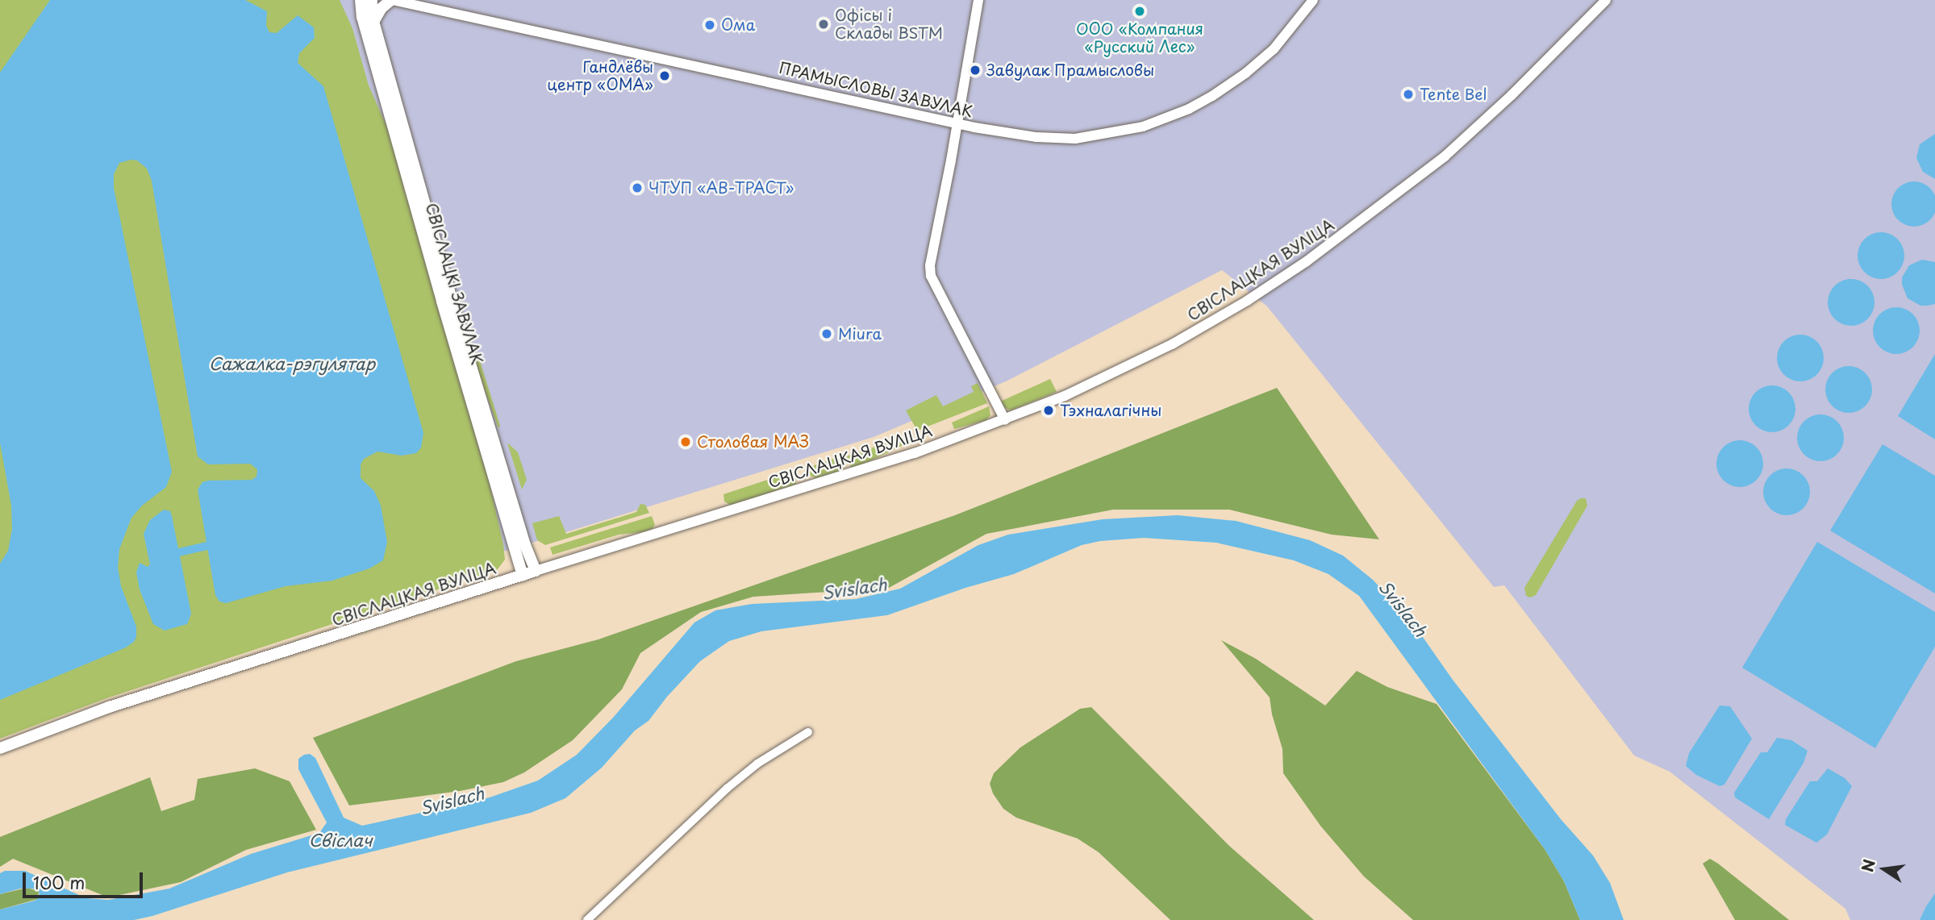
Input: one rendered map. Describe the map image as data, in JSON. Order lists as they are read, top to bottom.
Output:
{
  "streets": {
    "main road": ["СВІСЛАЦКАЯ ВУЛІЦА", "СВІСЛАЦКІ ЗАВУЛАК"],
    "street": ["ПРАМЫСЛОВЫ ЗАВУЛАК"]
  },
  "crossings": [
    ["СВІСЛАЦКАЯ ВУЛІЦА", "СВІСЛАЦКІ ЗАВУЛАК"]
  ],
  "water": ["Сажалка-рэгулятар", "Svislach", "Свіслач"],
  "places": [
    "ООО «Компания «Русский Лес»",
    "Офісы і Склады BSTM",
    "Ома",
    "Завулак Прамысловы",
    "Гандлёвы центр «ОМА»",
    "Tente Bel",
    "ЧТУП «АВ-ТРАСТ»",
    "Miura",
    "Тэхналагічны",
    "Столовая МАЗ"
  ],
  "scale_bar": "100 m",
  "north": "left"
}
